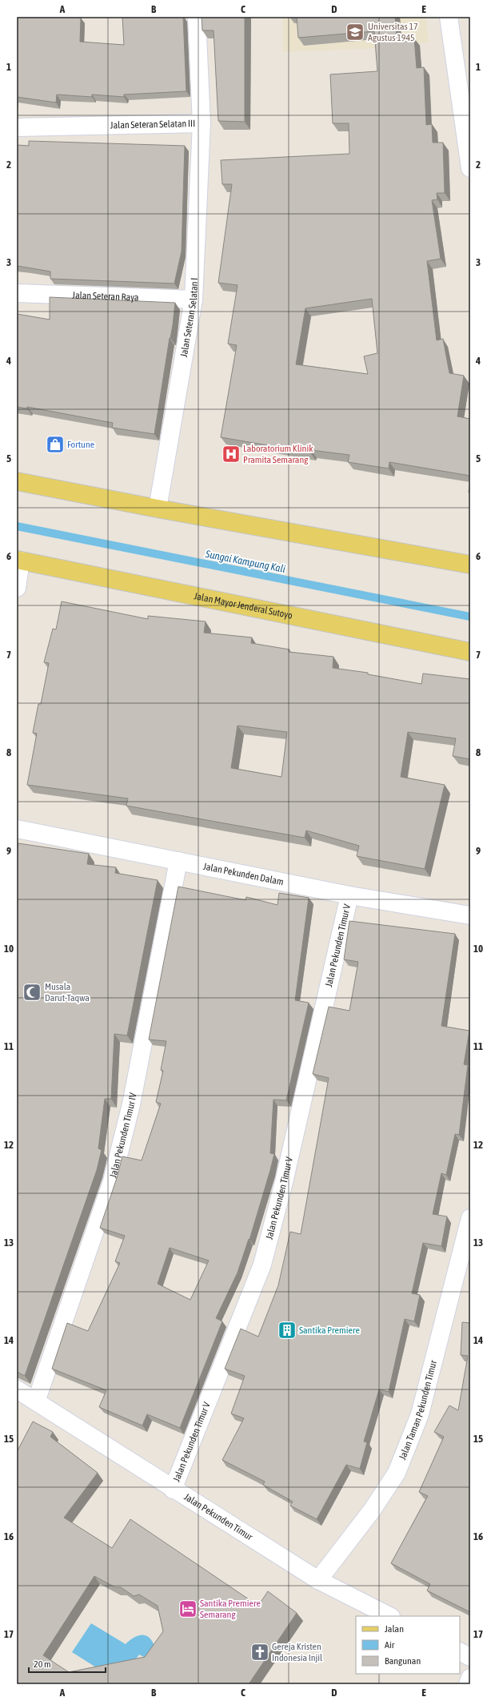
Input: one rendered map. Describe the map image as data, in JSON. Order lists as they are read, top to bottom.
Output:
{
  "streets": {
    "main road": ["Jalan Mayor Jenderal Sutoyo"],
    "street": [
      "Jalan Seteran Selatan III",
      "Jalan Seteran Raya",
      "Jalan Seteran Selatan I",
      "Jalan Pekunden Dalam",
      "Jalan Pekunden Timur V",
      "Jalan Pekunden Timur IV",
      "Jalan Taman Pekunden Timur",
      "Jalan Pekunden Timur"
    ]
  },
  "crossings": [
    ["Jalan Seteran Selatan III", "Jalan Seteran Selatan I"],
    ["Jalan Seteran Raya", "Jalan Seteran Selatan I"],
    ["Jalan Pekunden Dalam", "Jalan Pekunden Timur V"],
    ["Jalan Pekunden Dalam", "Jalan Pekunden Timur IV"],
    ["Jalan Pekunden Timur V", "Jalan Pekunden Timur"],
    ["Jalan Pekunden Timur IV", "Jalan Pekunden Timur"],
    ["Jalan Taman Pekunden Timur", "Jalan Pekunden Timur"]
  ],
  "water": ["Sungai Kampung Kali"],
  "places": {
    "school or university": ["Universitas 17 Agustus 1945"],
    "shop": ["Fortune"],
    "hospital": ["Laboratorium Klinik Pramita Semarang"],
    "mosque": ["Musala Darut-Taqwa"],
    "building": ["Santika Premiere"],
    "hotel": ["Santika Premiere Semarang"],
    "church": ["Gereja Kristen Indonesia Injil"]
  },
  "legend": ["Jalan", "Air", "Bangunan"],
  "scale_bar": "20 m",
  "grid": {
    "columns": [
      "A",
      "B",
      "C",
      "D",
      "E"
    ],
    "rows": [
      "1",
      "2",
      "3",
      "4",
      "5",
      "6",
      "7",
      "8",
      "9",
      "10",
      "11",
      "12",
      "13",
      "14",
      "15",
      "16",
      "17"
    ]
  }
}
